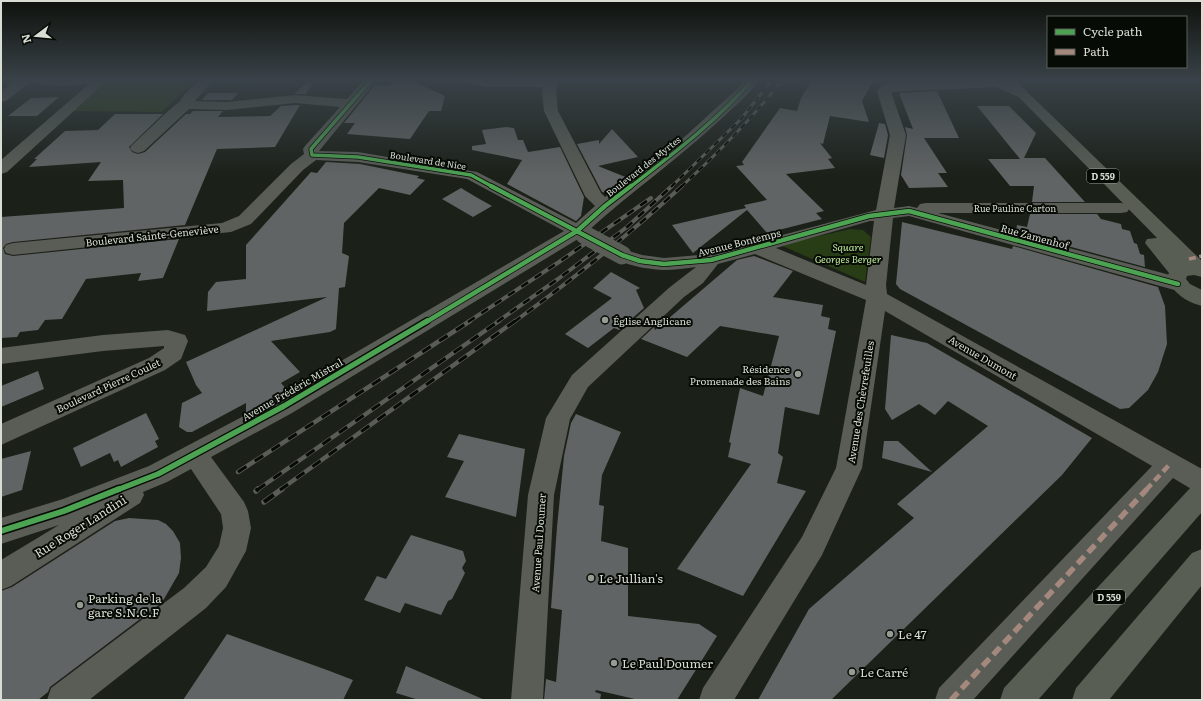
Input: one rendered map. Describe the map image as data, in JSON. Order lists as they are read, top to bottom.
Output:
{
  "streets": {
    "main road": ["D 559"],
    "street": [
      "Boulevard de Nice",
      "Boulevard des Myrtes",
      "Rue Pauline Carton",
      "Boulevard Sainte-Geneviève",
      "Rue Zamenhof",
      "Avenue Bontemps",
      "Avenue Dumont",
      "Boulevard Pierre Coulet",
      "Avenue Frédéric Mistral",
      "Avenue des Chèvrefeuilles",
      "Rue Roger Landini",
      "Avenue Paul Doumer"
    ]
  },
  "crossings": [
    ["Boulevard de Nice", "Boulevard des Myrtes"],
    ["Boulevard de Nice", "Boulevard Sainte-Geneviève"],
    ["Boulevard de Nice", "Avenue Bontemps"],
    ["Boulevard de Nice", "Avenue Frédéric Mistral"],
    ["Boulevard des Myrtes", "Avenue Bontemps"],
    ["Boulevard des Myrtes", "Avenue Frédéric Mistral"],
    ["D 559", "Rue Pauline Carton"],
    ["D 559", "Rue Zamenhof"],
    ["Rue Pauline Carton", "Rue Zamenhof"],
    ["Rue Zamenhof", "Avenue Bontemps"],
    ["Rue Zamenhof", "Avenue des Chèvrefeuilles"],
    ["Avenue Bontemps", "Avenue Dumont"],
    ["Avenue Bontemps", "Avenue Frédéric Mistral"],
    ["Avenue Bontemps", "Avenue des Chèvrefeuilles"],
    ["Avenue Bontemps", "Avenue Paul Doumer"],
    ["Avenue Dumont", "Avenue des Chèvrefeuilles"],
    ["Avenue Frédéric Mistral", "Rue Roger Landini"]
  ],
  "parks": ["Square Georges Berger"],
  "places": [
    "Église Anglicane",
    "Résidence Promenade des Bains",
    "Le Jullian's",
    "Parking de la gare S.N.C.F",
    "Le 47",
    "Le Paul Doumer",
    "Le Carré"
  ],
  "legend": ["Cycle path", "Path"],
  "north": "left"
}
